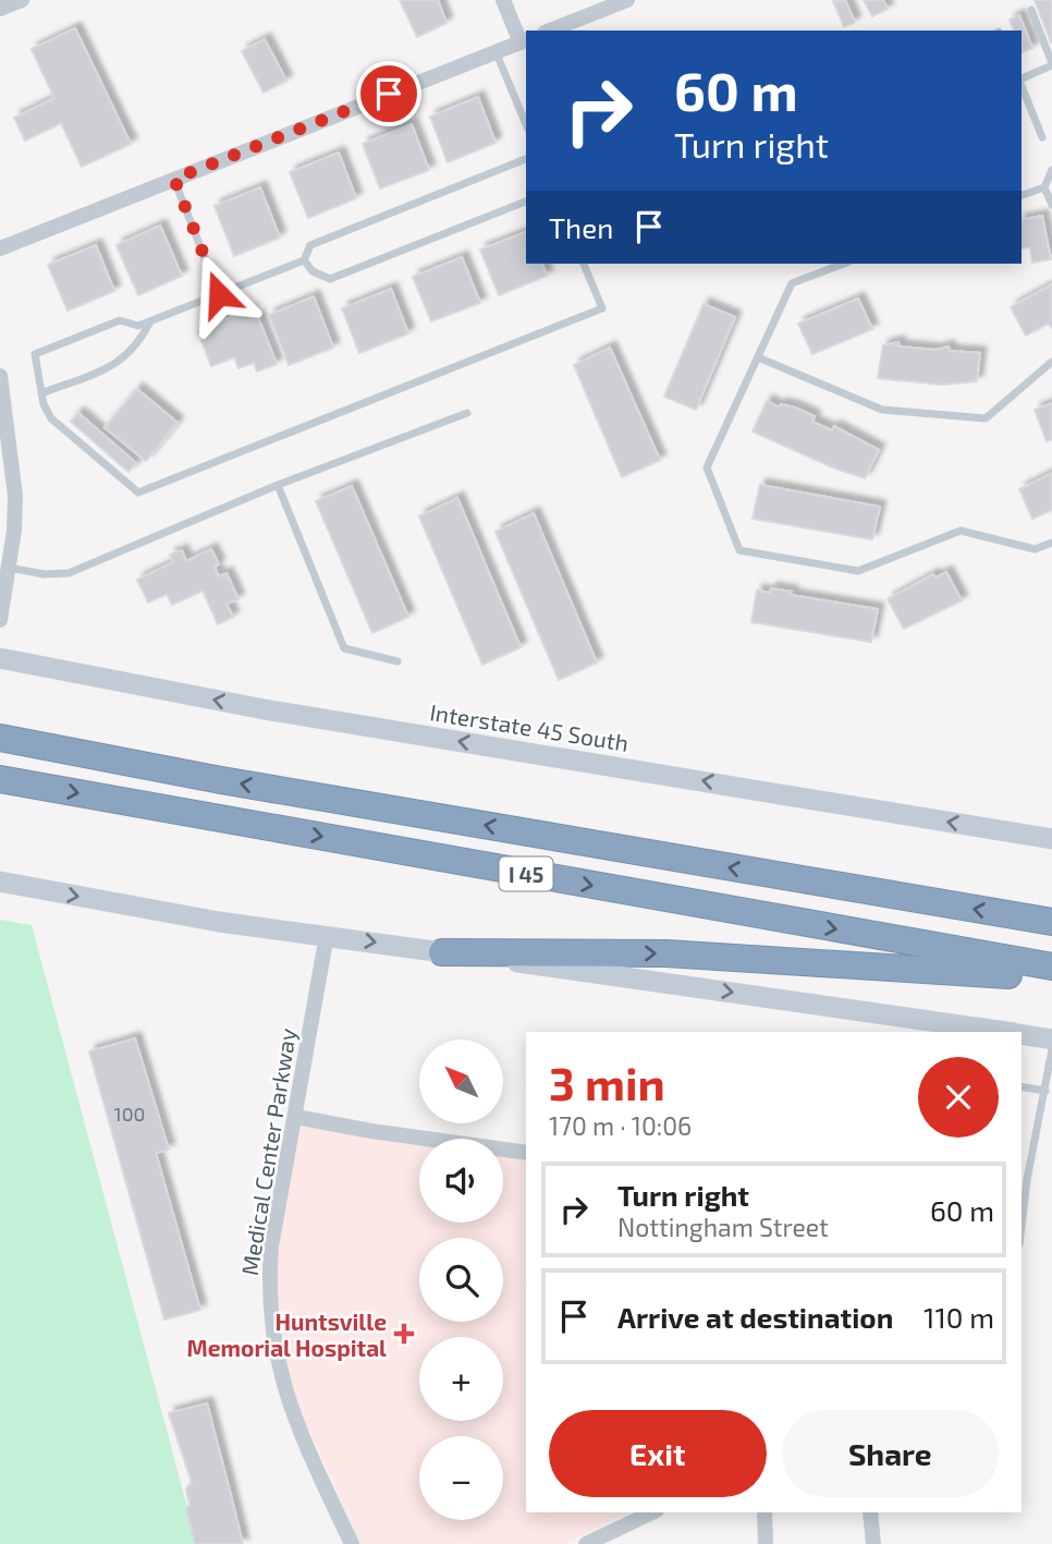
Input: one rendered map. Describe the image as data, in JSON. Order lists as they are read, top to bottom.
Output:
{
  "streets": {
    "highway": ["I 45"],
    "main road": ["Interstate 45 South"],
    "street": ["Medical Center Parkway"]
  },
  "one_way": ["Interstate 45 South"],
  "places": {
    "health": ["Huntsville Memorial Hospital"]
  },
  "house_numbers": ["100"],
  "north": "top left",
  "page": {
    "turn": ["60 m", "Turn right"],
    "then": "Then",
    "heading": ["3 min", "170 m · 10:06"],
    "map_buttons": ["+", "−"],
    "list": [
      {
        "name": "Turn right",
        "note": "Nottingham Street",
        "value": "60 m"
      },
      {
        "name": "Arrive at destination",
        "value": "110 m"
      }
    ],
    "buttons": ["Exit", "Share"]
  }
}
